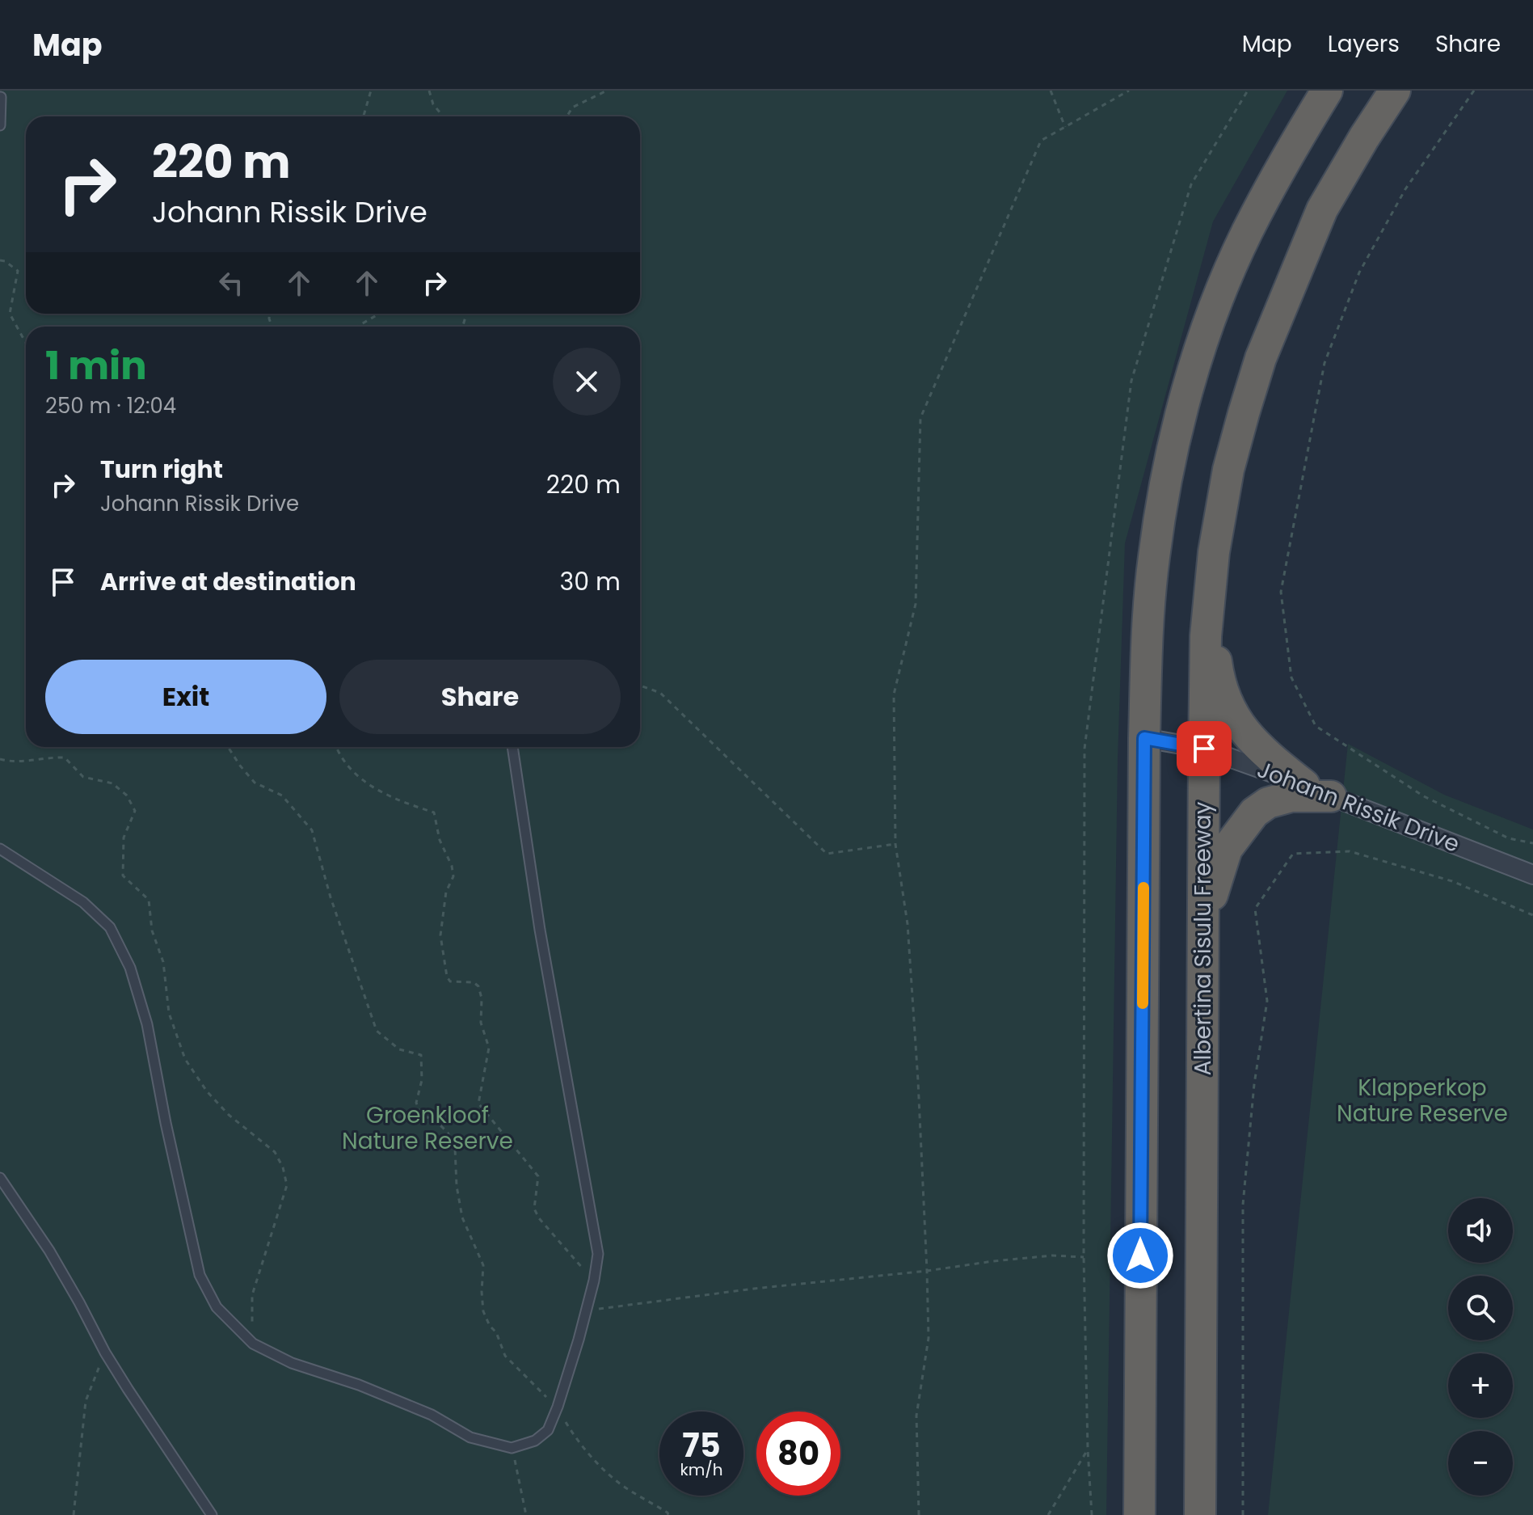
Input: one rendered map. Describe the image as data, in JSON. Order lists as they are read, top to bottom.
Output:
{
  "streets": {
    "highway": ["Albertina Sisulu Freeway"],
    "street": ["Johann Rissik Drive"]
  },
  "crossings": [
    ["Johann Rissik Drive", "Albertina Sisulu Freeway"]
  ],
  "parks": ["Klapperkop Nature Reserve", "Groenkloof Nature Reserve"],
  "page": {
    "header": "Map",
    "nav": ["Map", "Layers", "Share"],
    "turn": ["220 m", "Johann Rissik Drive"],
    "heading": ["1 min", "250 m · 12:04"],
    "list": [
      {
        "name": "Turn right",
        "note": "Johann Rissik Drive",
        "value": "220 m"
      },
      {
        "name": "Arrive at destination",
        "value": "30 m"
      }
    ],
    "buttons": ["Exit", "Share"],
    "map_buttons": ["+", "−"],
    "speed": "75 km/h",
    "limit": "80"
  }
}
